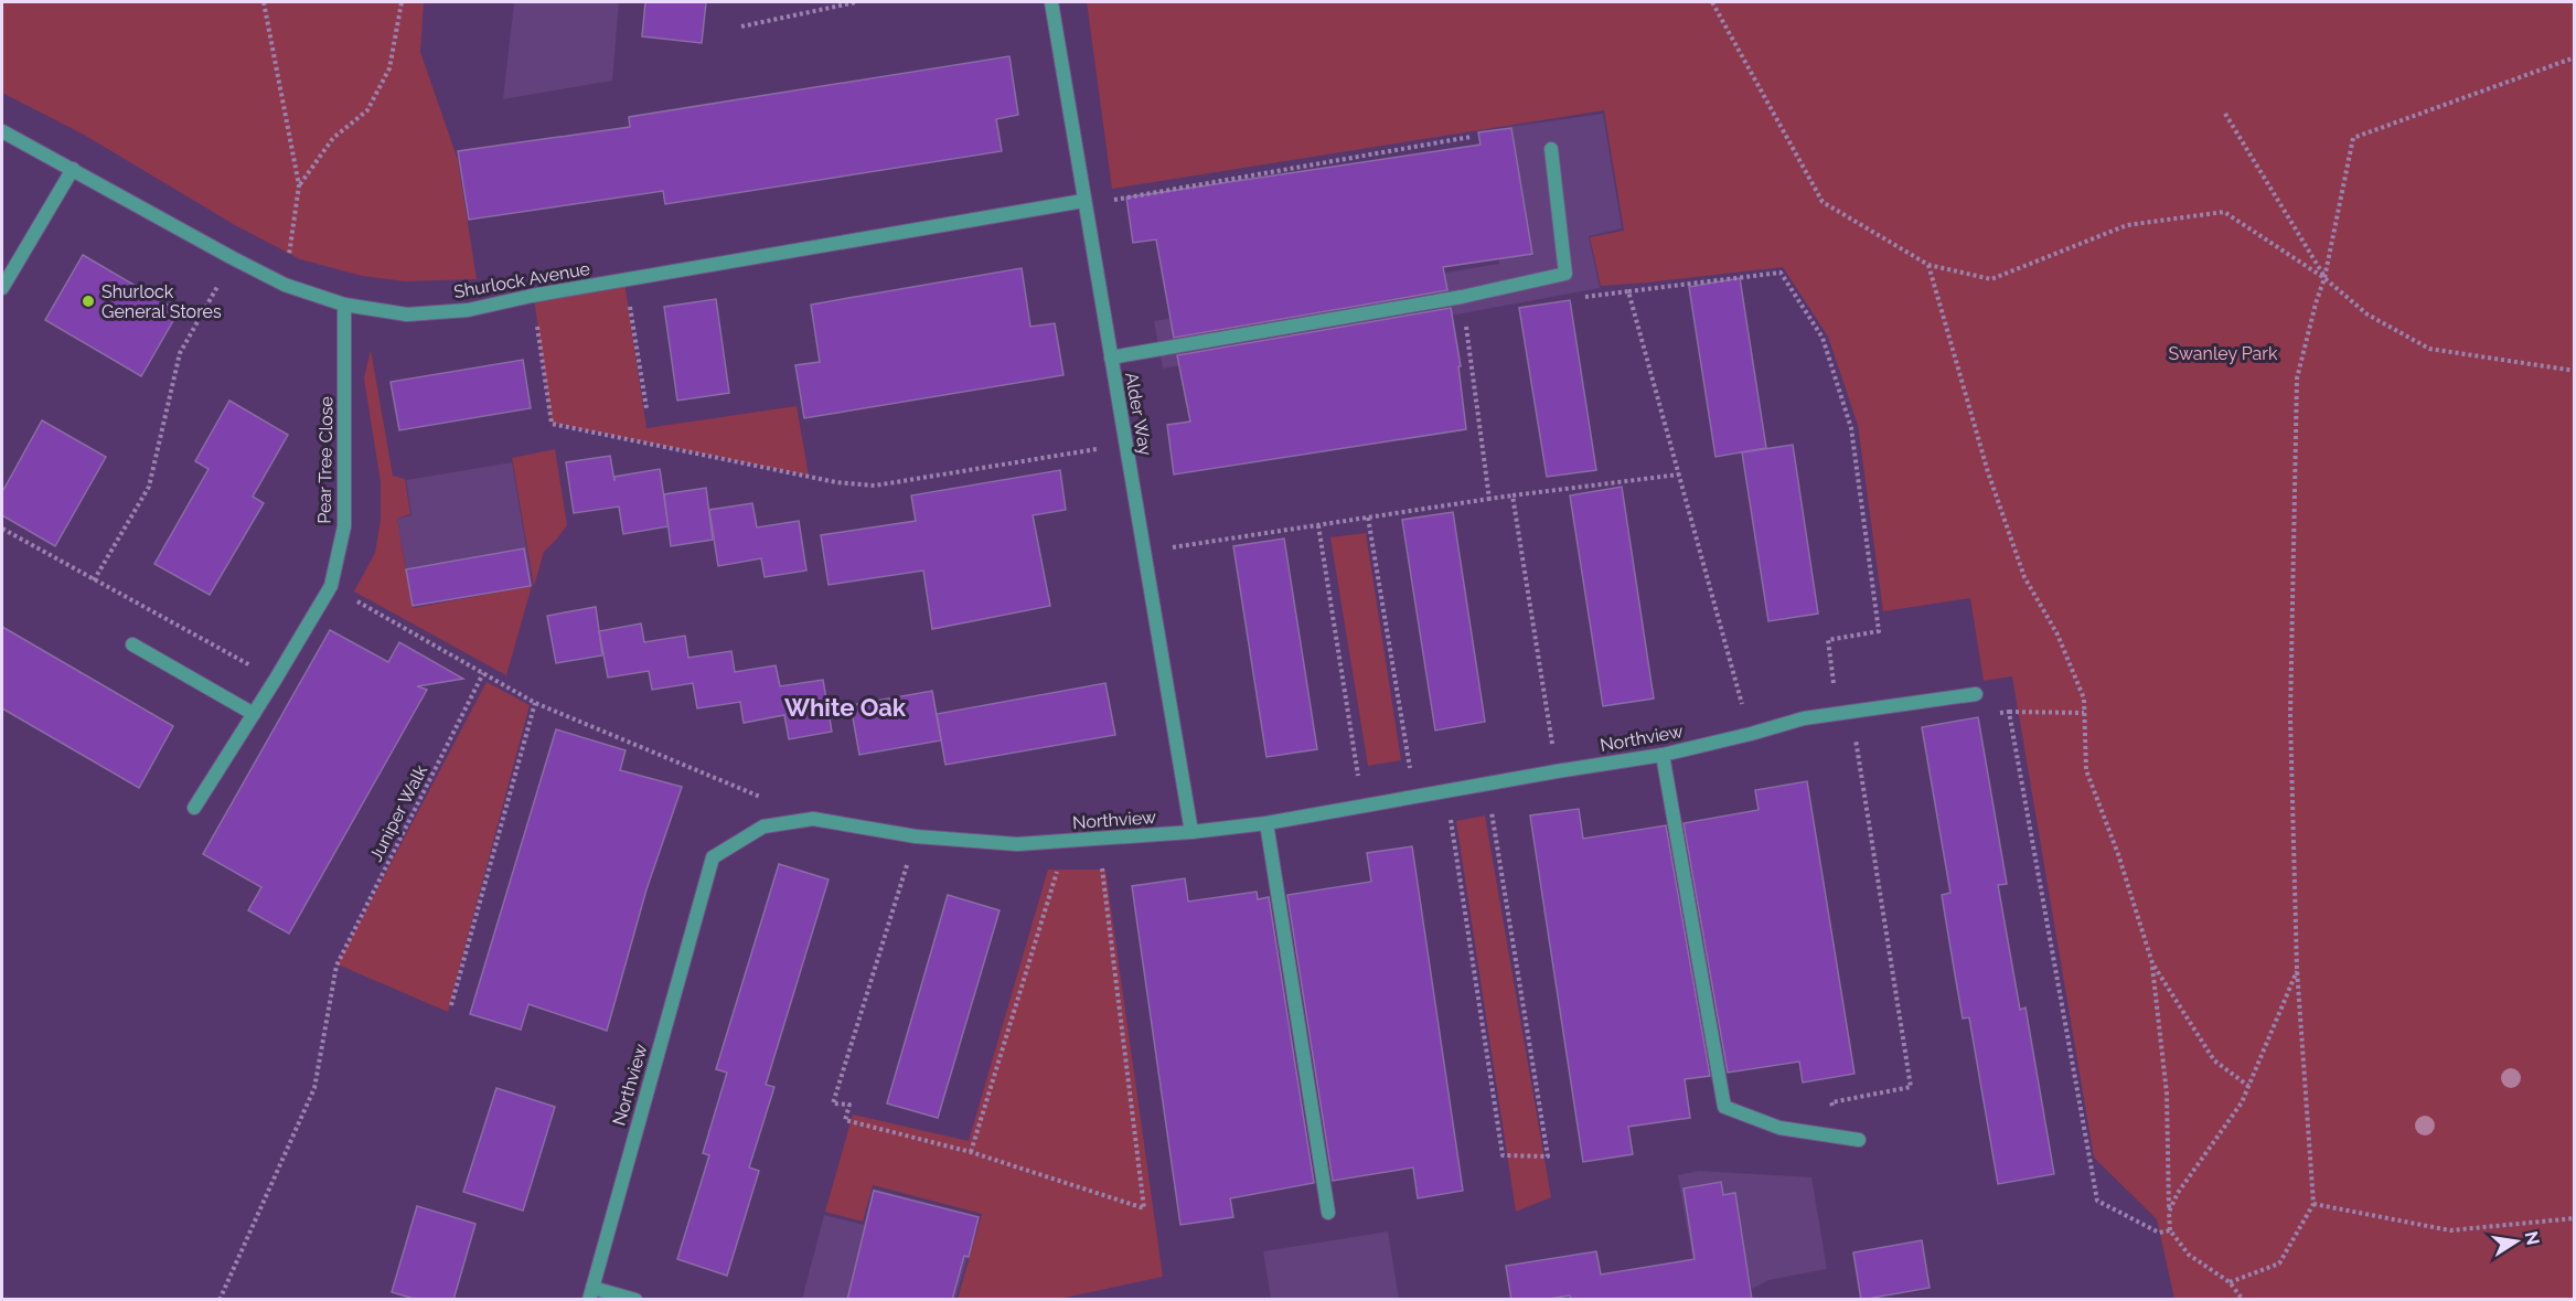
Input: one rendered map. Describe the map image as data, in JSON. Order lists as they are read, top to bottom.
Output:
{
  "streets": {
    "street": [
      "Shurlock Avenue",
      "Alder Way",
      "Pear Tree Close",
      "Northview"
    ],
    "path": ["Juniper Walk"]
  },
  "crossings": [
    ["Shurlock Avenue", "Alder Way"],
    ["Shurlock Avenue", "Pear Tree Close"],
    ["Alder Way", "Northview"]
  ],
  "districts": ["White Oak"],
  "parks": ["Swanley Park"],
  "places": ["Shurlock General Stores"],
  "north": "right"
}
